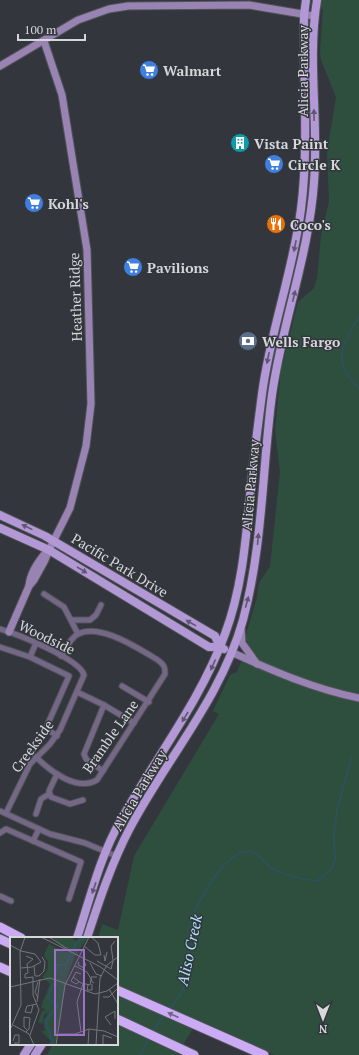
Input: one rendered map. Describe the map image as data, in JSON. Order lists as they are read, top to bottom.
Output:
{
  "streets": {
    "main road": ["Alicia Parkway", "Pacific Park Drive"],
    "street": [
      "Heather Ridge",
      "Woodside",
      "Bramble Lane",
      "Creekside"
    ]
  },
  "crossings": [
    ["Alicia Parkway", "Pacific Park Drive"],
    ["Heather Ridge", "Pacific Park Drive"],
    ["Heather Ridge", "Woodside"],
    ["Woodside", "Creekside"],
    ["Bramble Lane", "Creekside"]
  ],
  "water": ["Aliso Creek"],
  "places": {
    "supermarket": [
      "Walmart",
      "Circle K",
      "Kohl's",
      "Pavilions"
    ],
    "building": ["Vista Paint"],
    "restaurant": ["Coco's"],
    "bank": ["Wells Fargo"]
  },
  "scale_bar": "100 m",
  "north": "bottom"
}
